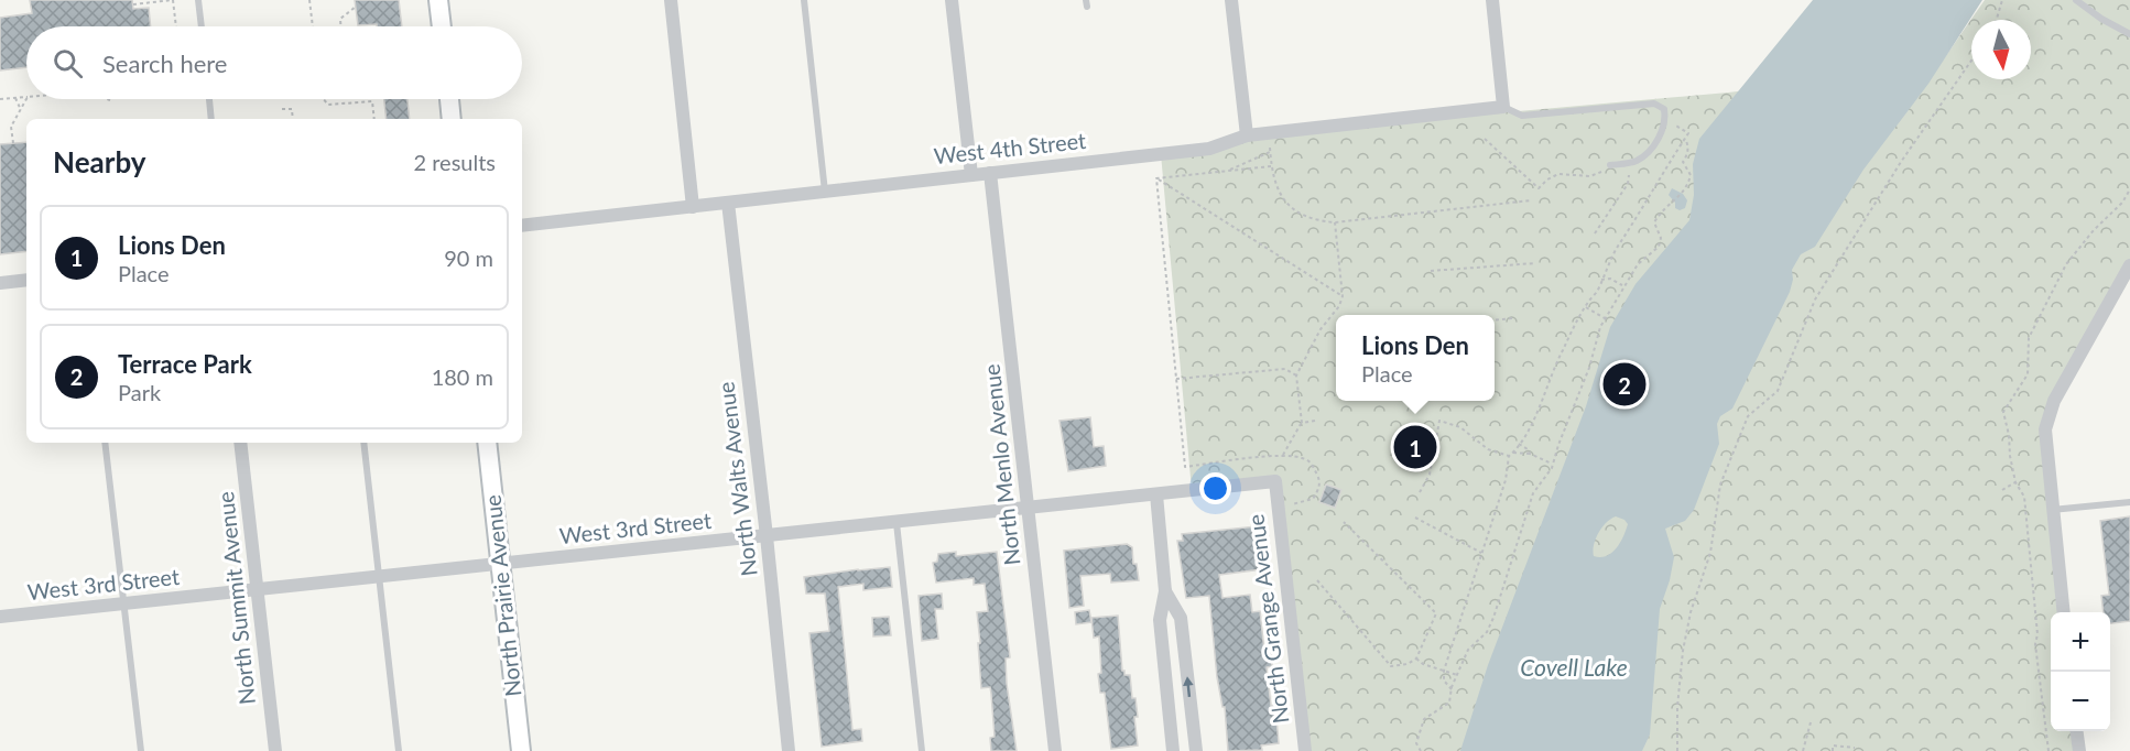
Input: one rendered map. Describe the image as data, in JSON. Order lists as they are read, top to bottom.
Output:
{
  "streets": {
    "street": [
      "West 4th Street",
      "North Menlo Avenue",
      "North Walts Avenue",
      "West 3rd Street",
      "North Prairie Avenue",
      "North Summit Avenue",
      "North Grange Avenue"
    ]
  },
  "crossings": [
    ["West 4th Street", "North Menlo Avenue"],
    ["West 4th Street", "North Walts Avenue"],
    ["North Menlo Avenue", "West 3rd Street"],
    ["North Walts Avenue", "West 3rd Street"],
    ["West 3rd Street", "North Prairie Avenue"],
    ["West 3rd Street", "North Summit Avenue"],
    ["West 3rd Street", "North Grange Avenue"]
  ],
  "water": ["Covell Lake"],
  "north": "bottom",
  "page": {
    "search": "Search here",
    "heading": ["Nearby", "2 results"],
    "list": [
      {
        "mark": "1",
        "name": "Lions Den",
        "note": "Place",
        "value": "90 m"
      },
      {
        "mark": "2",
        "name": "Terrace Park",
        "note": "Park",
        "value": "180 m"
      }
    ],
    "popup": ["Lions Den", "Place"],
    "pins": ["2", "1"],
    "map_buttons": ["+", "−"]
  }
}
